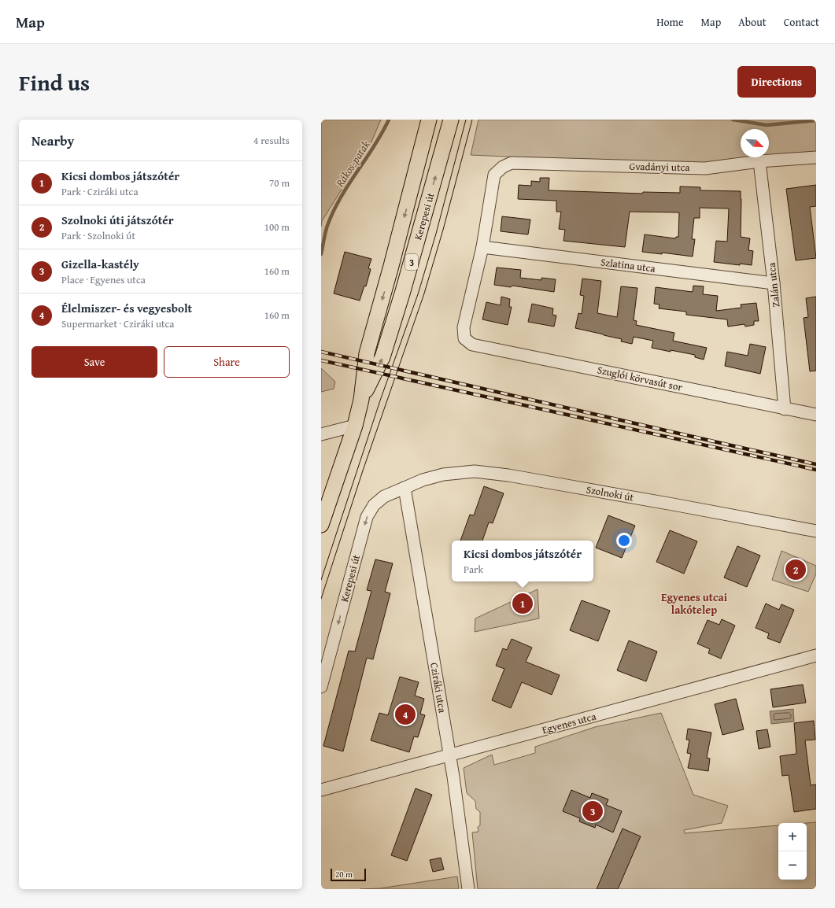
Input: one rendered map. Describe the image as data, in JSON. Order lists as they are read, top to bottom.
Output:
{
  "streets": {
    "main road": ["Kerepesi út", "3"],
    "street": [
      "Gvadányi utca",
      "Szlatina utca",
      "Zalán utca",
      "Szuglói körvasút sor",
      "Szolnoki út",
      "Cziráki utca",
      "Egyenes utca"
    ]
  },
  "crossings": [
    ["Gvadányi utca", "Szlatina utca"],
    ["Gvadányi utca", "Zalán utca"],
    ["Gvadányi utca", "Szuglói körvasút sor"],
    ["Kerepesi út", "Szolnoki út"],
    ["Kerepesi út", "Cziráki utca"],
    ["Szlatina utca", "Zalán utca"],
    ["Szlatina utca", "Szuglói körvasút sor"],
    ["Zalán utca", "Szuglói körvasút sor"],
    ["Szolnoki út", "Cziráki utca"],
    ["Cziráki utca", "Egyenes utca"]
  ],
  "districts": ["Egyenes utcai lakótelep"],
  "water": ["Rákos-patak"],
  "scale_bar": "20 m",
  "north": "bottom right",
  "page": {
    "header": "Map",
    "nav": [
      "Home",
      "Map",
      "About",
      "Contact"
    ],
    "title": "Find us",
    "buttons": [
      "Directions",
      ["Save", "Share"]
    ],
    "heading": ["Nearby", "4 results"],
    "list": [
      {
        "mark": "1",
        "name": "Kicsi dombos játszótér",
        "note": "Park · Cziráki utca",
        "value": "70 m"
      },
      {
        "mark": "2",
        "name": "Szolnoki úti játszótér",
        "note": "Park · Szolnoki út",
        "value": "100 m"
      },
      {
        "mark": "3",
        "name": "Gizella-kastély",
        "note": "Place · Egyenes utca",
        "value": "160 m"
      },
      {
        "mark": "4",
        "name": "Élelmiszer- és vegyesbolt",
        "note": "Supermarket · Cziráki utca",
        "value": "160 m"
      }
    ],
    "popup": ["Kicsi dombos játszótér", "Park"],
    "pins": [
      "2",
      "1",
      "4",
      "3"
    ],
    "map_buttons": ["+", "−"],
    "scale": "20 m"
  }
}
